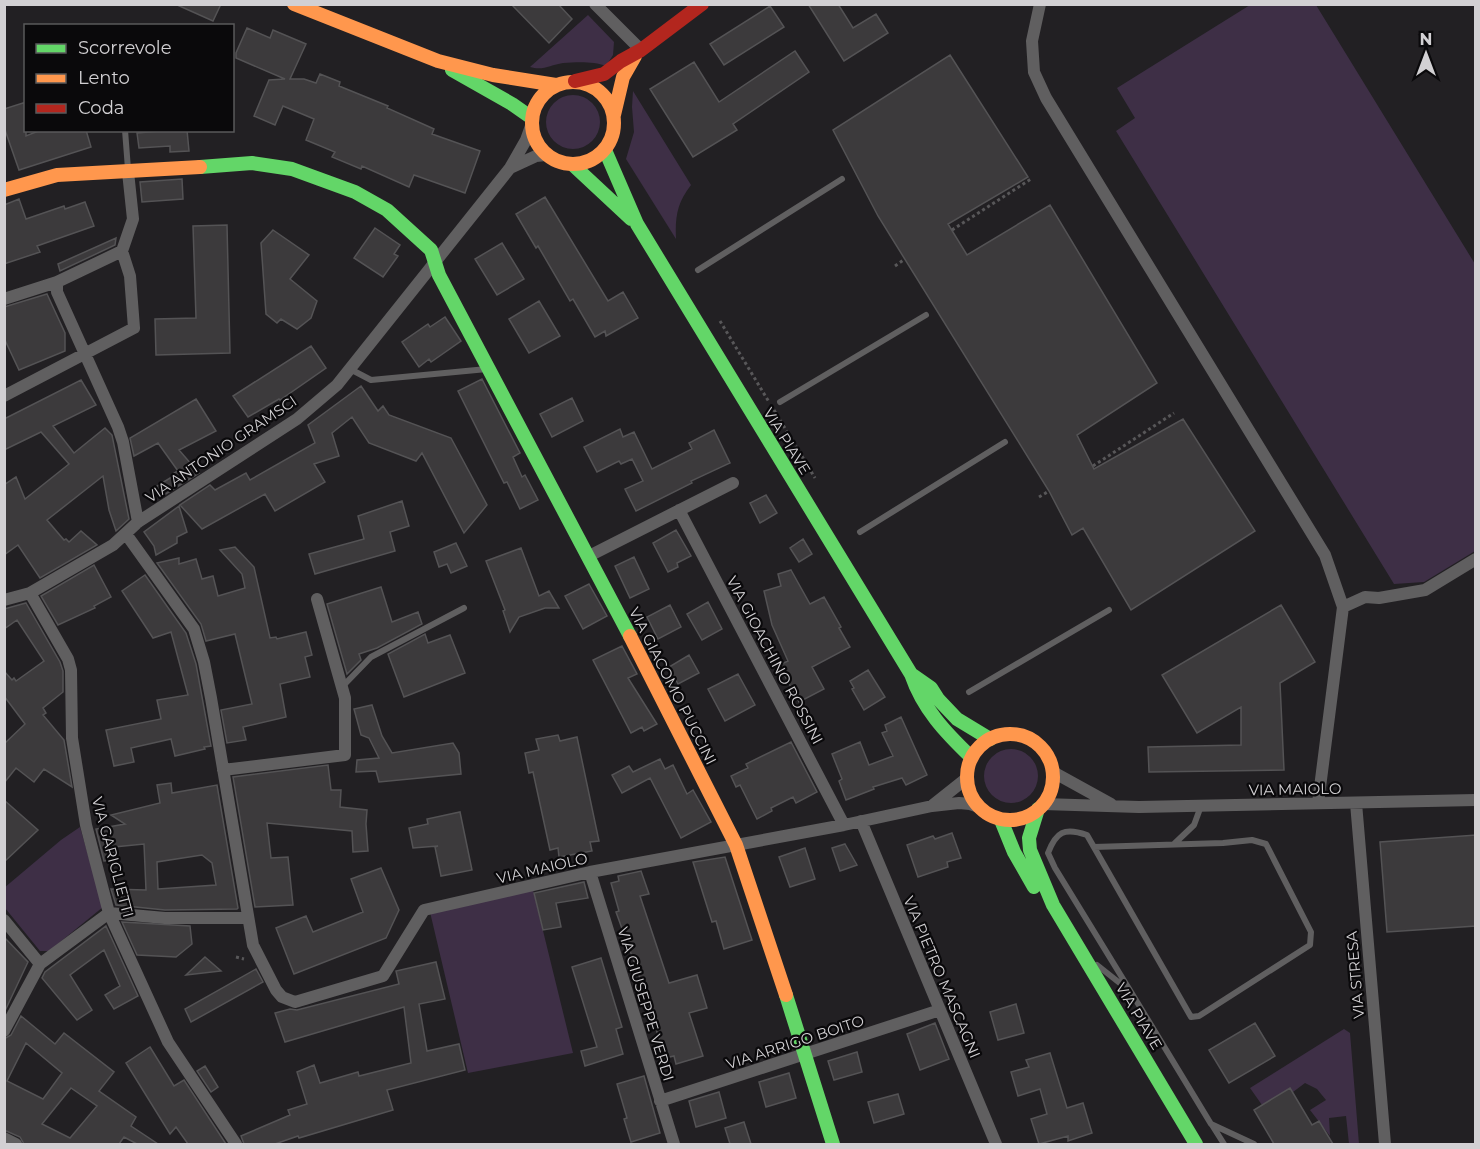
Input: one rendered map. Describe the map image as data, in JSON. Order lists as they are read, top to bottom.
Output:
{
  "streets": {
    "main road": ["VIA PIAVE", "VIA GIACOMO PUCCINI"],
    "street": [
      "VIA ANTONIO GRAMSCI",
      "VIA GIOACHINO ROSSINI",
      "VIA MAIOLO",
      "VIA GARIGLIETTI",
      "VIA STRESA",
      "VIA PIETRO MASCAGNI",
      "VIA GIUSEPPE VERDI",
      "VIA ARRIGO BOITO"
    ]
  },
  "crossings": [
    ["VIA PIAVE", "VIA ANTONIO GRAMSCI"],
    ["VIA PIAVE", "VIA MAIOLO"],
    ["VIA ANTONIO GRAMSCI", "VIA GIACOMO PUCCINI"],
    ["VIA ANTONIO GRAMSCI", "VIA MAIOLO"],
    ["VIA ANTONIO GRAMSCI", "VIA GARIGLIETTI"],
    ["VIA GIOACHINO ROSSINI", "VIA MAIOLO"],
    ["VIA GIACOMO PUCCINI", "VIA MAIOLO"],
    ["VIA GIACOMO PUCCINI", "VIA ARRIGO BOITO"],
    ["VIA MAIOLO", "VIA STRESA"],
    ["VIA MAIOLO", "VIA PIETRO MASCAGNI"],
    ["VIA MAIOLO", "VIA GIUSEPPE VERDI"],
    ["VIA PIETRO MASCAGNI", "VIA ARRIGO BOITO"],
    ["VIA GIUSEPPE VERDI", "VIA ARRIGO BOITO"]
  ],
  "legend": ["Scorrevole", "Lento", "Coda"],
  "north": "top"
}
